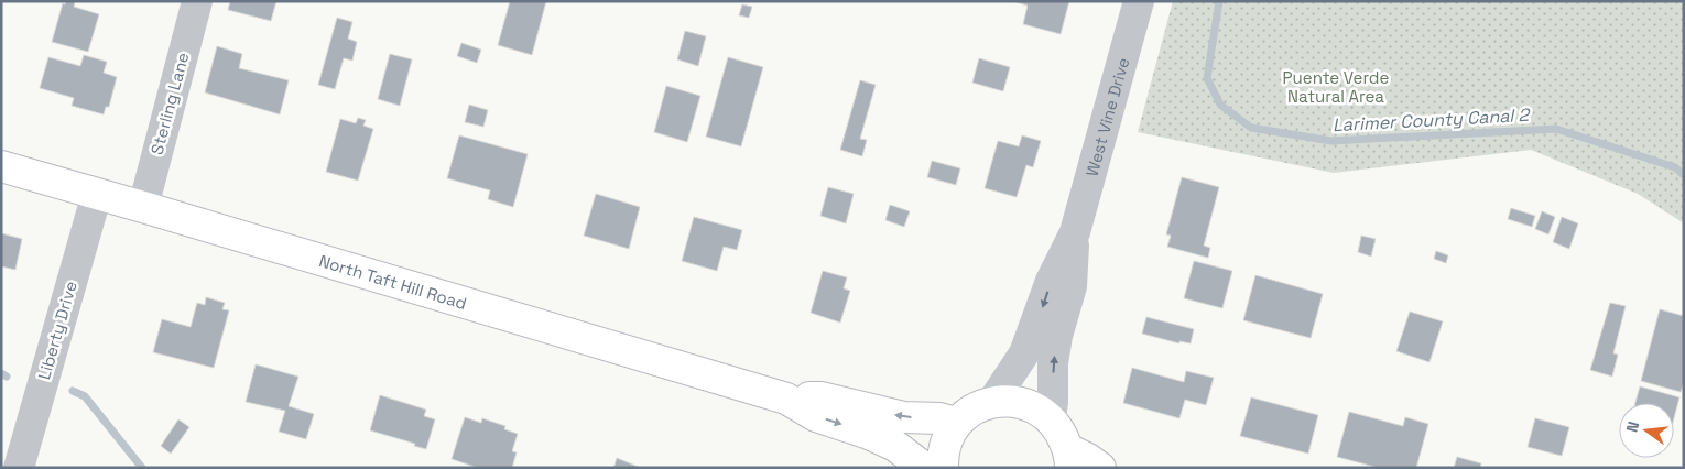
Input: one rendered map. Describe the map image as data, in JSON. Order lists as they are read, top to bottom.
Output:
{
  "streets": {
    "main road": ["North Taft Hill Road"],
    "street": ["Sterling Lane", "West Vine Drive", "Liberty Drive"]
  },
  "crossings": [
    ["Sterling Lane", "North Taft Hill Road"],
    ["North Taft Hill Road", "Liberty Drive"]
  ],
  "water": ["Larimer County Canal 2"],
  "parks": ["Puente Verde Natural Area"],
  "north": "left"
}
